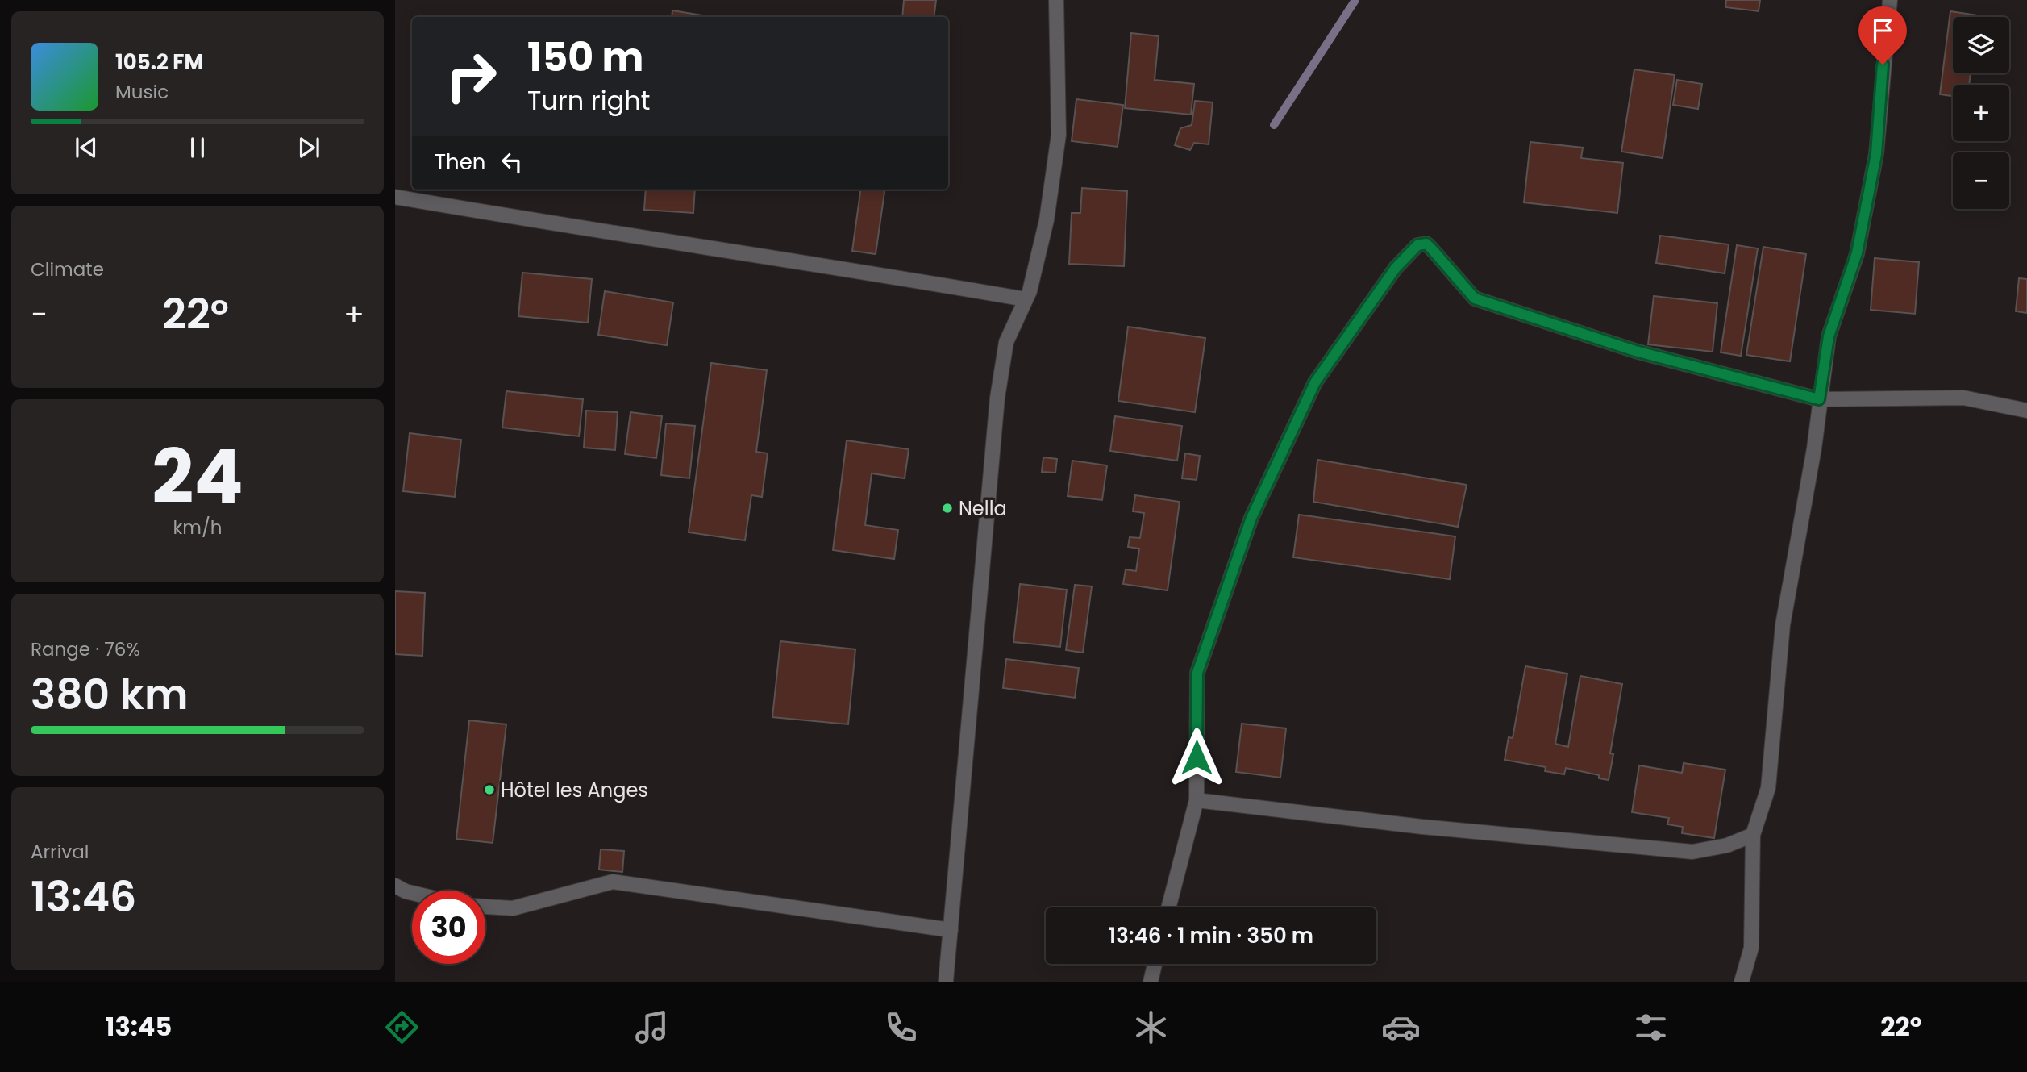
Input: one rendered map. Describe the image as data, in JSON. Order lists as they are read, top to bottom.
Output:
{
  "places": ["Nella", "Hôtel les Anges"],
  "page": {
    "map_buttons": ["+", "−"],
    "turn": ["150 m", "Turn right"],
    "song": ["105.2 FM", "Music"],
    "then": "Then",
    "tile": [
      "Climate",
      ["24", "km/h"],
      ["Range · 76%", "380 km"],
      ["Arrival", "13:46"]
    ],
    "heat": ["−", "22°", "+"],
    "limit": "30",
    "trip": "13:46 · 1 min · 350 m",
    "tabs": ["13:45", "22°"]
  }
}
